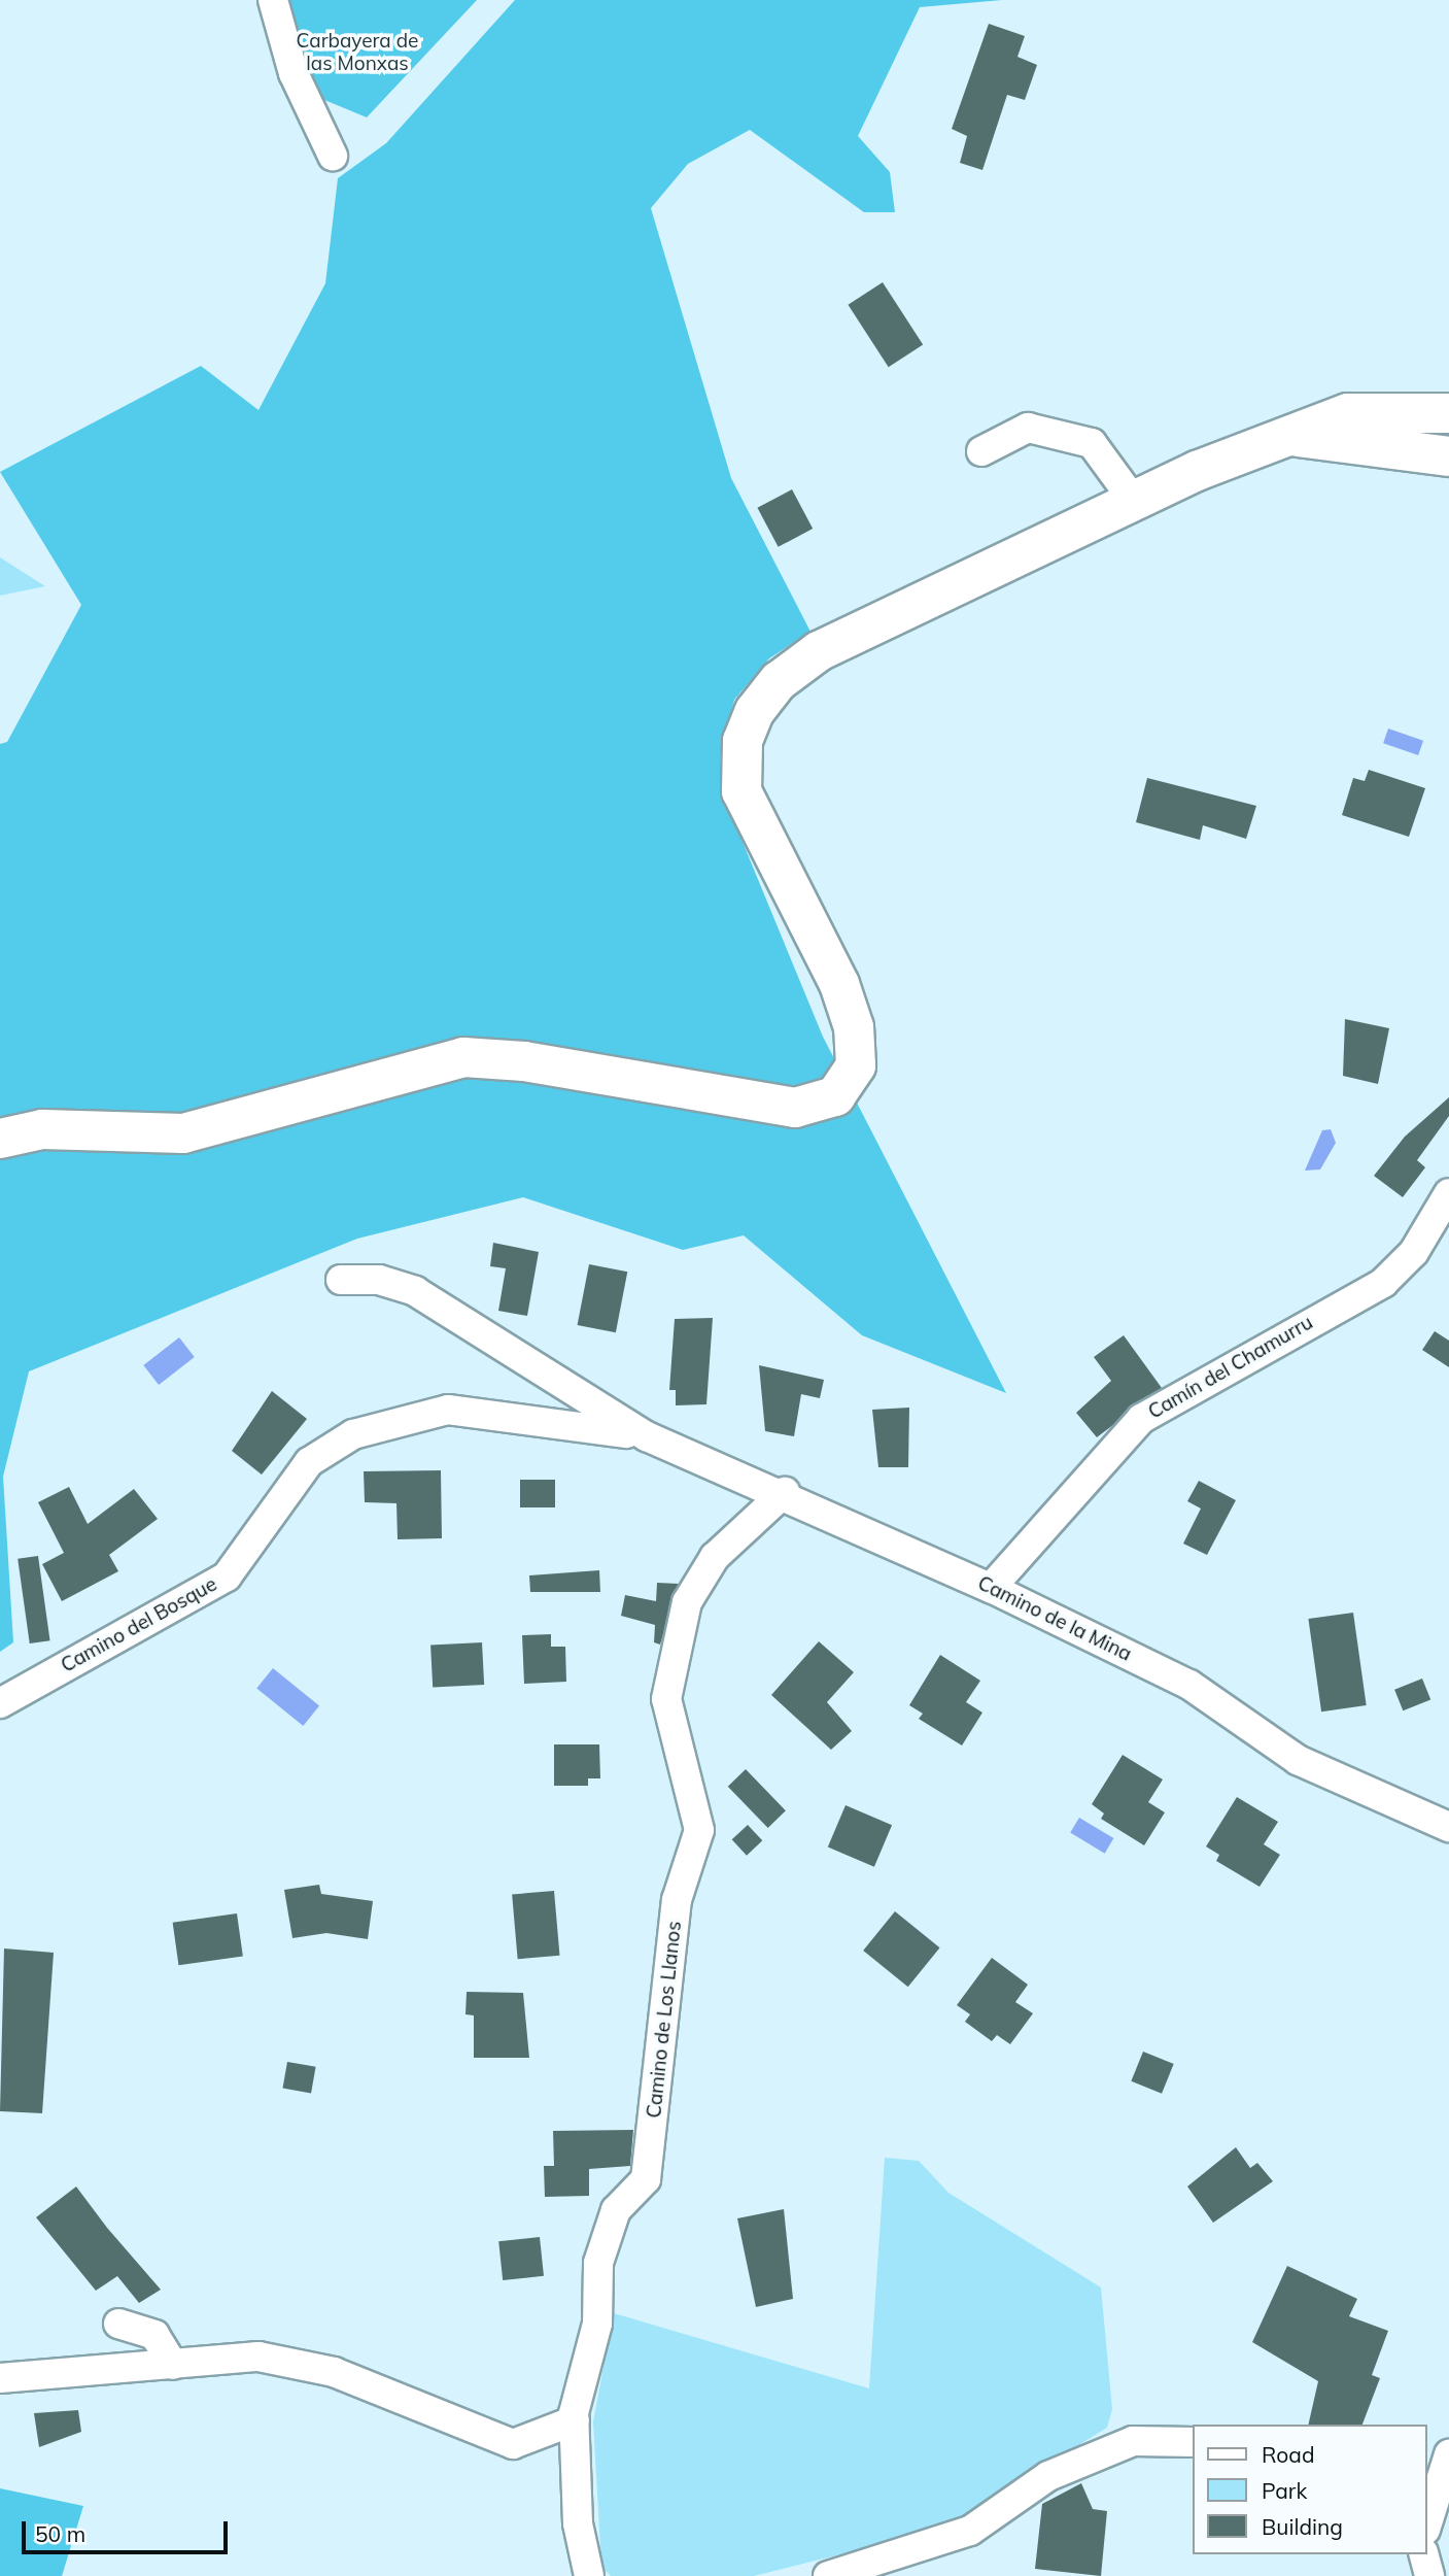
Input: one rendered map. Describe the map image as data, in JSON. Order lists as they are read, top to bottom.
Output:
{
  "streets": {
    "street": [
      "Camín del Chamurru",
      "Camino de la Mina",
      "Camino del Bosque",
      "Camino de Los Llanos"
    ]
  },
  "crossings": [
    ["Camín del Chamurru", "Camino de la Mina"],
    ["Camino de la Mina", "Camino del Bosque"],
    ["Camino de la Mina", "Camino de Los Llanos"]
  ],
  "parks": ["Carbayera de las Monxas"],
  "legend": ["Road", "Park", "Building"],
  "scale_bar": "50 m"
}
